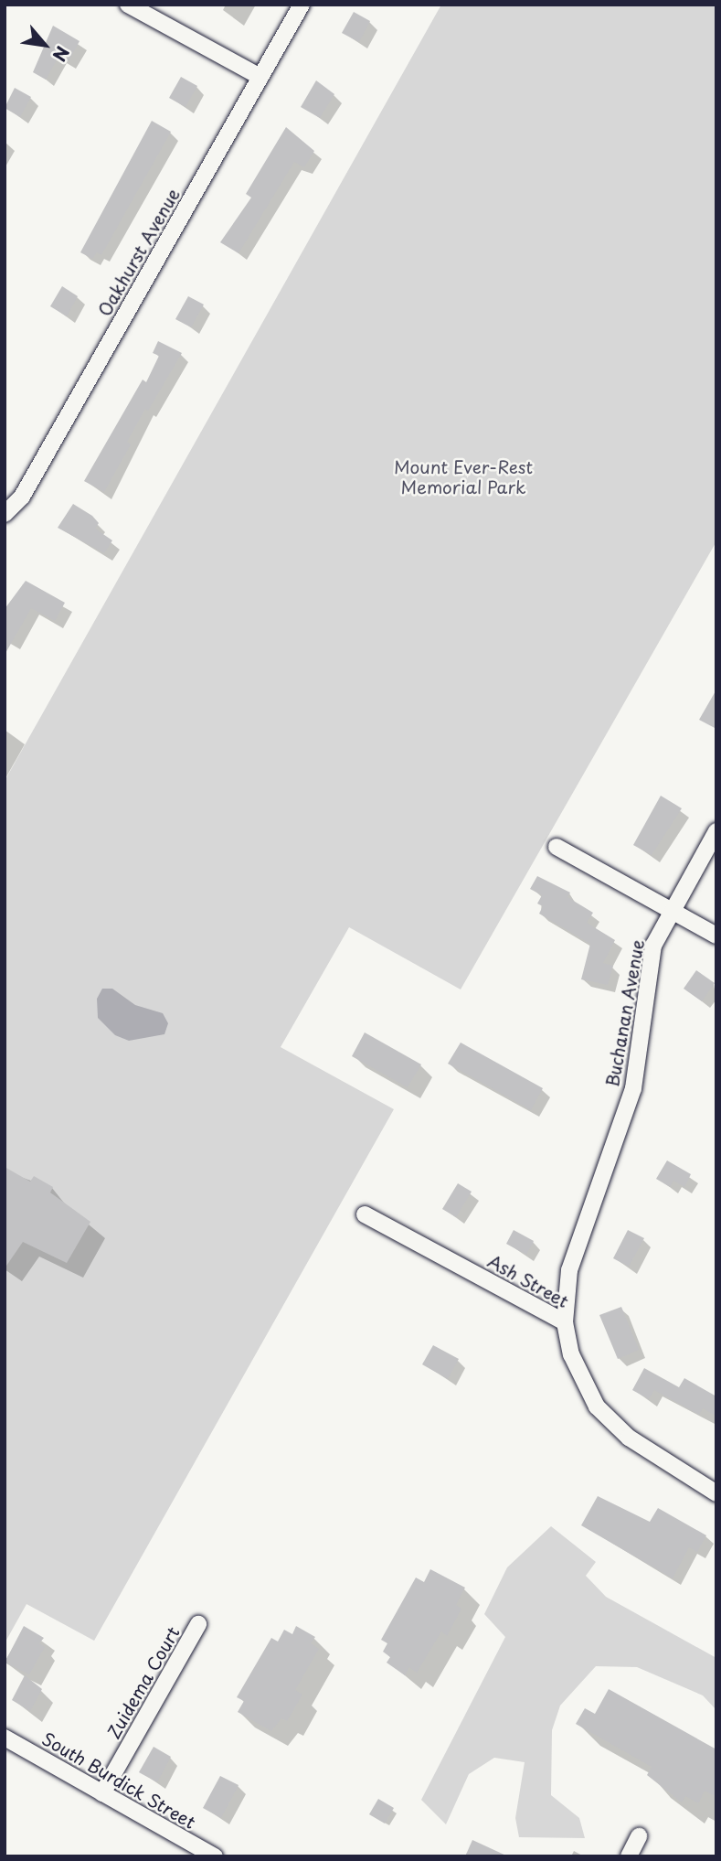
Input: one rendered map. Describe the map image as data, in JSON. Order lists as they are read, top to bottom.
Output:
{
  "streets": {
    "street": [
      "Oakhurst Avenue",
      "Buchanan Avenue",
      "Ash Street",
      "Zuidema Court",
      "South Burdick Street"
    ]
  },
  "crossings": [
    ["Buchanan Avenue", "Ash Street"],
    ["Zuidema Court", "South Burdick Street"]
  ],
  "parks": ["Mount Ever-Rest Memorial Park"],
  "north": "bottom right"
}
